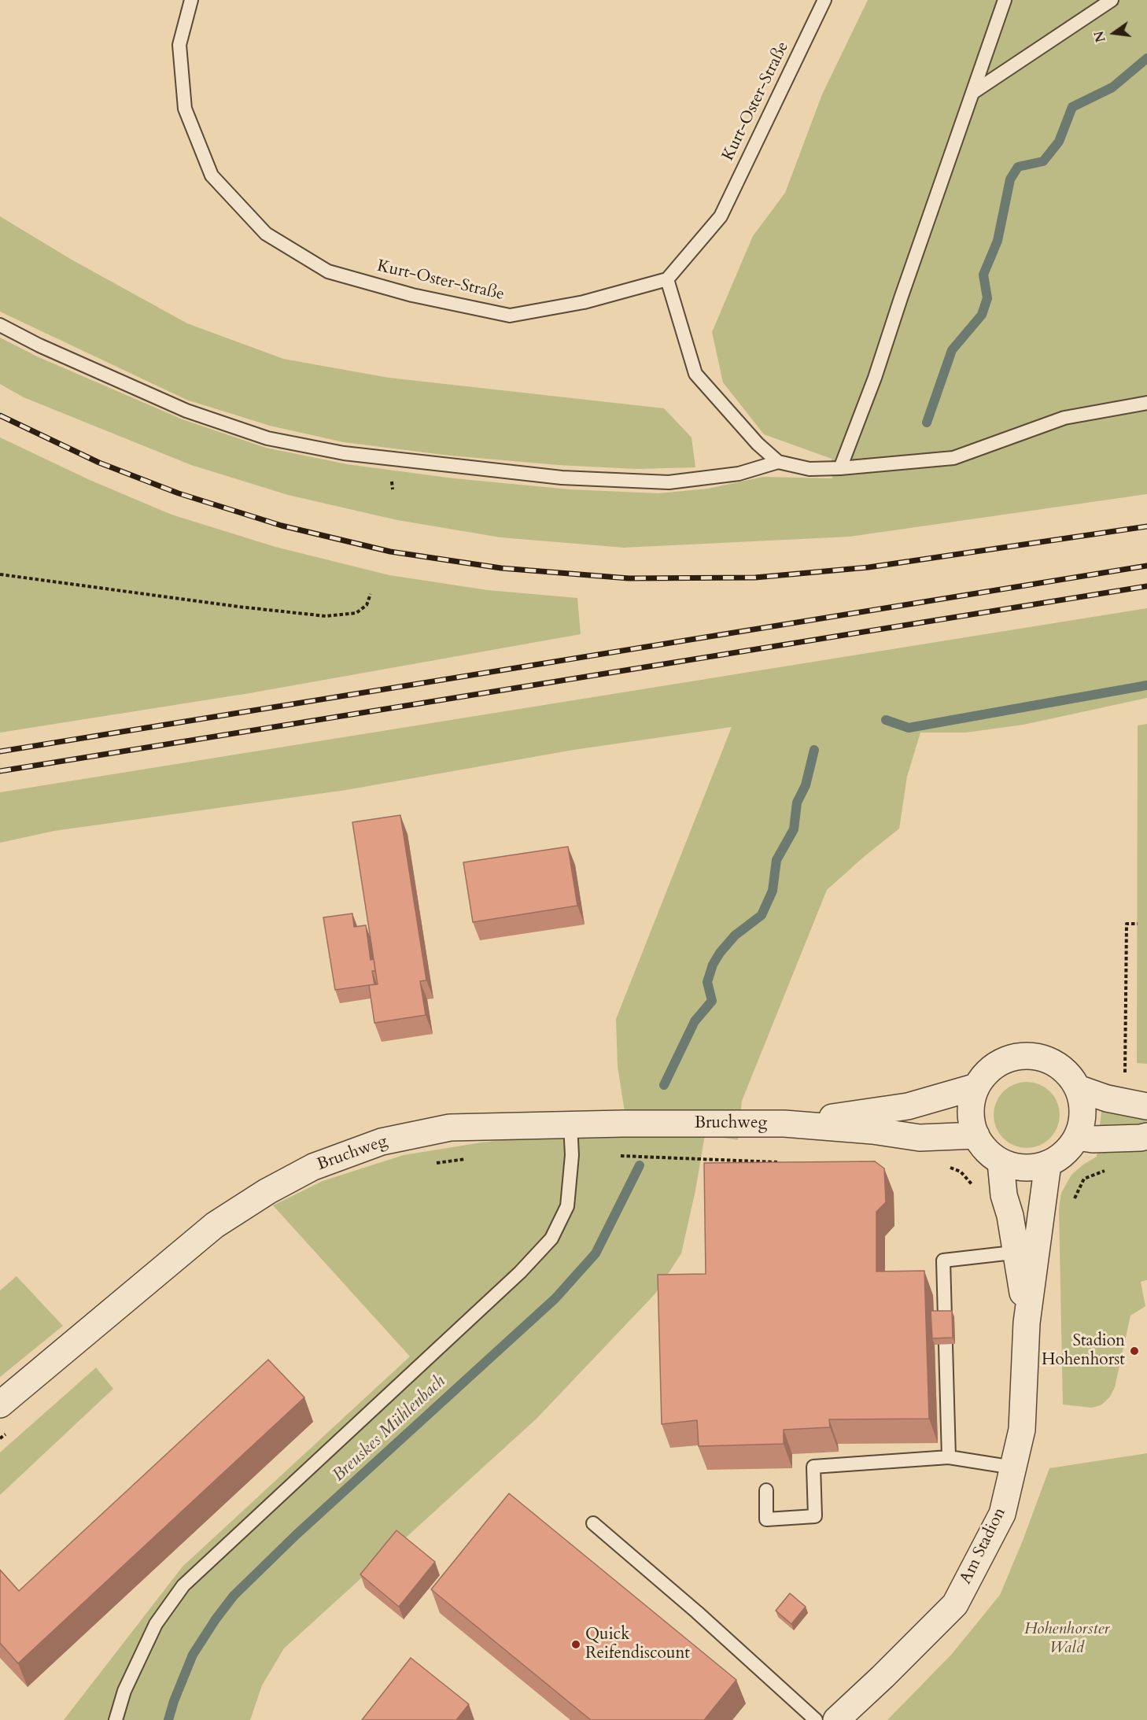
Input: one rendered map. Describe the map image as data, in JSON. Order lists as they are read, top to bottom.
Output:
{
  "streets": {
    "street": ["Bruchweg", "Am Stadion"],
    "lane": ["Kurt-Oster-Straße"]
  },
  "crossings": [
    ["Bruchweg", "Am Stadion"]
  ],
  "water": ["Breuskes Mühlenbach"],
  "parks": ["Hohenhorster Wald"],
  "places": ["Stadion Hohenhorst", "Quick Reifendiscount"],
  "north": "left"
}
